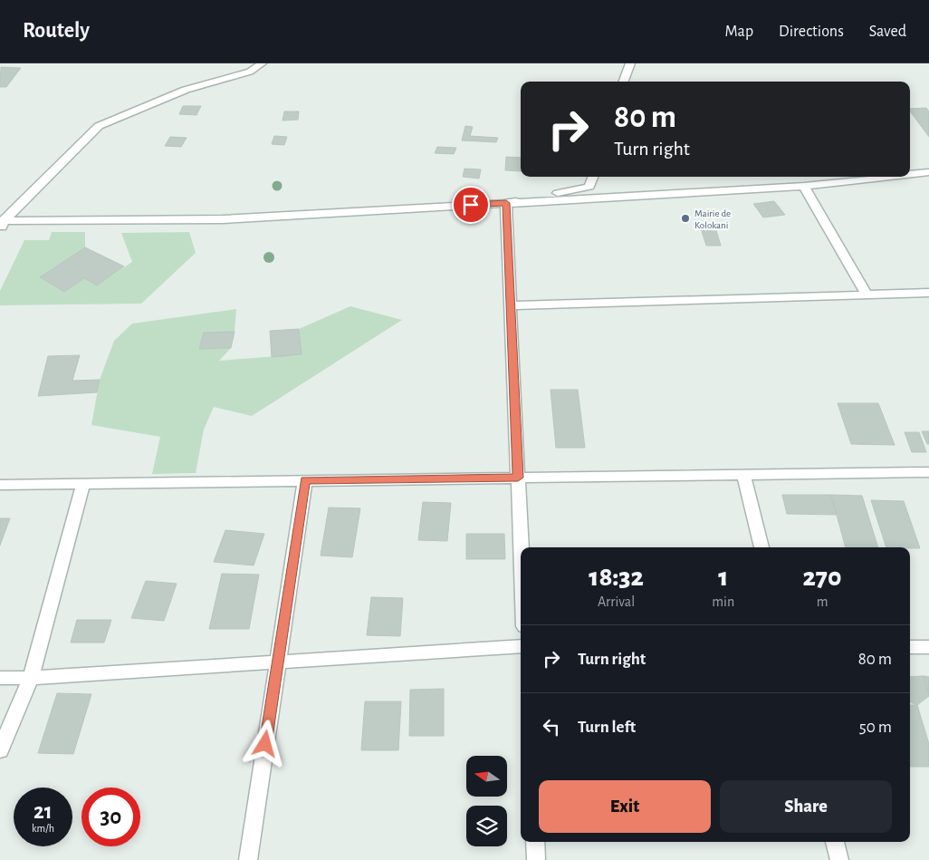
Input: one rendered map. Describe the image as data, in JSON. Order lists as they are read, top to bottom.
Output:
{
  "places": ["Mairie de Kolokani"],
  "north": "left",
  "page": {
    "header": "Routely",
    "nav": ["Map", "Directions", "Saved"],
    "turn": ["80 m", "Turn right"],
    "eta": [
      "18:32",
      "Arrival",
      "1",
      "min",
      "270",
      "m"
    ],
    "list": [
      {
        "name": "Turn right",
        "value": "80 m"
      },
      {
        "name": "Turn left",
        "value": "50 m"
      }
    ],
    "buttons": ["Exit", "Share"],
    "speed": "21 km/h",
    "limit": "30"
  }
}
